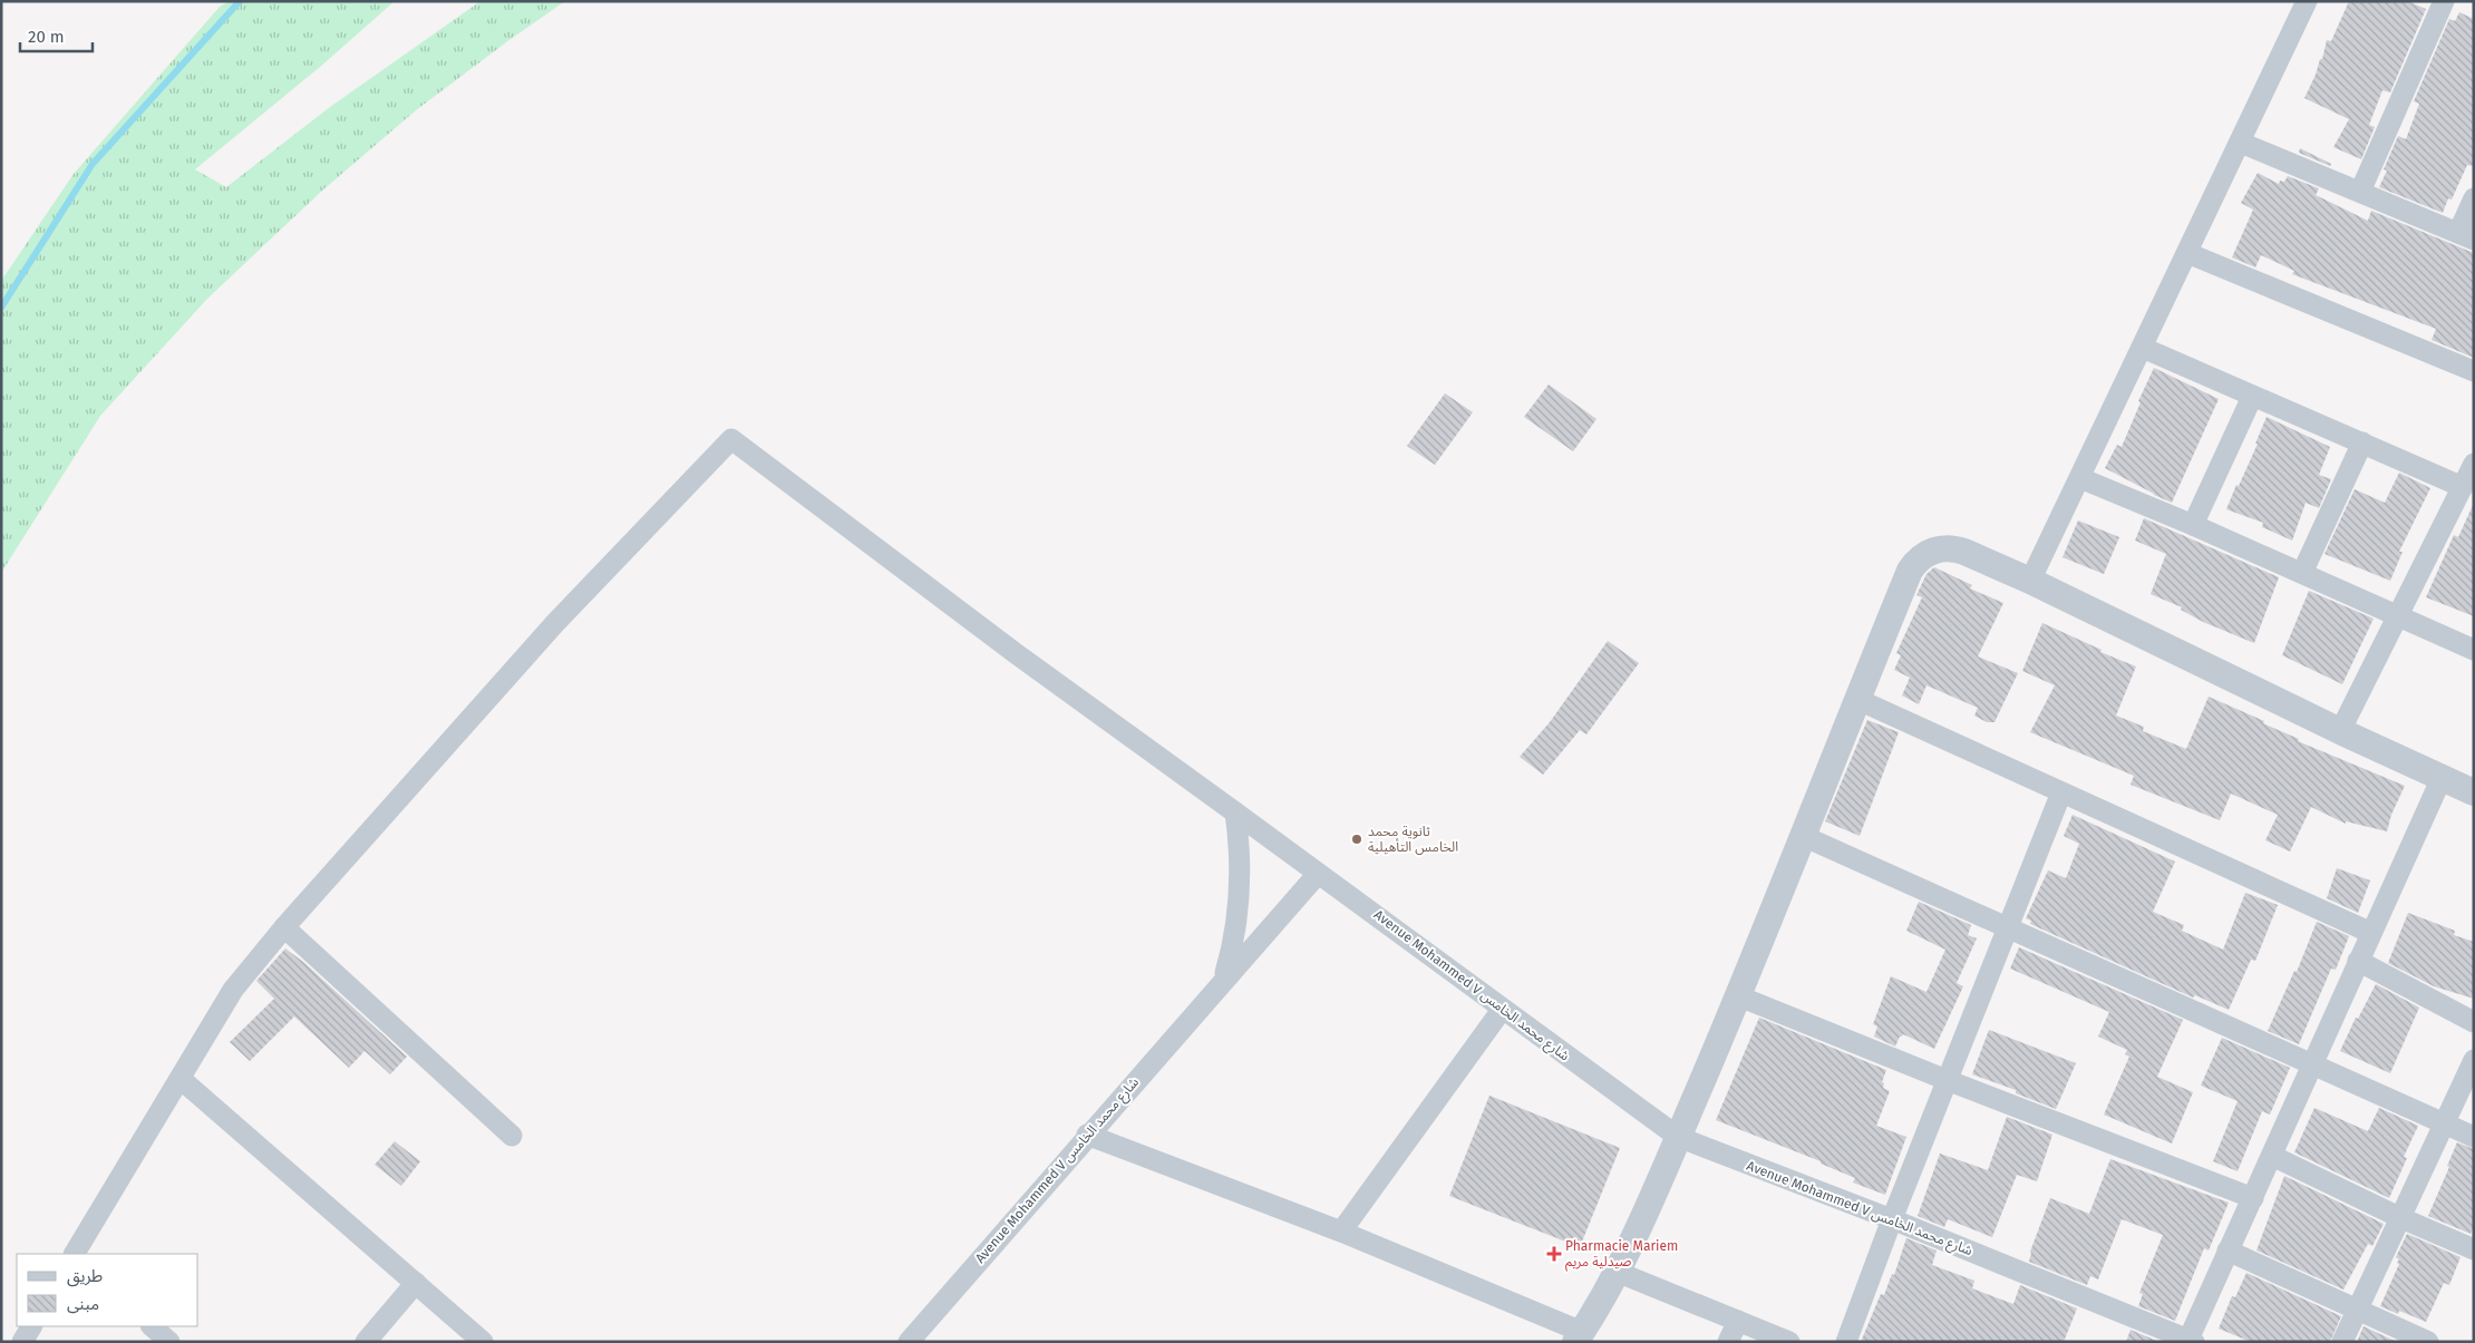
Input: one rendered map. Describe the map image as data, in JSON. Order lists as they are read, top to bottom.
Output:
{
  "streets": {
    "street": ["Avenue Mohammed V شارع محمد الخامس"]
  },
  "places": {
    "other": ["ثانوية محمد الخامس التأهيلية"],
    "health": ["Pharmacie Mariem صيدلية مريم"]
  },
  "legend": ["طريق", "مبنى"],
  "scale_bar": "20 m"
}
